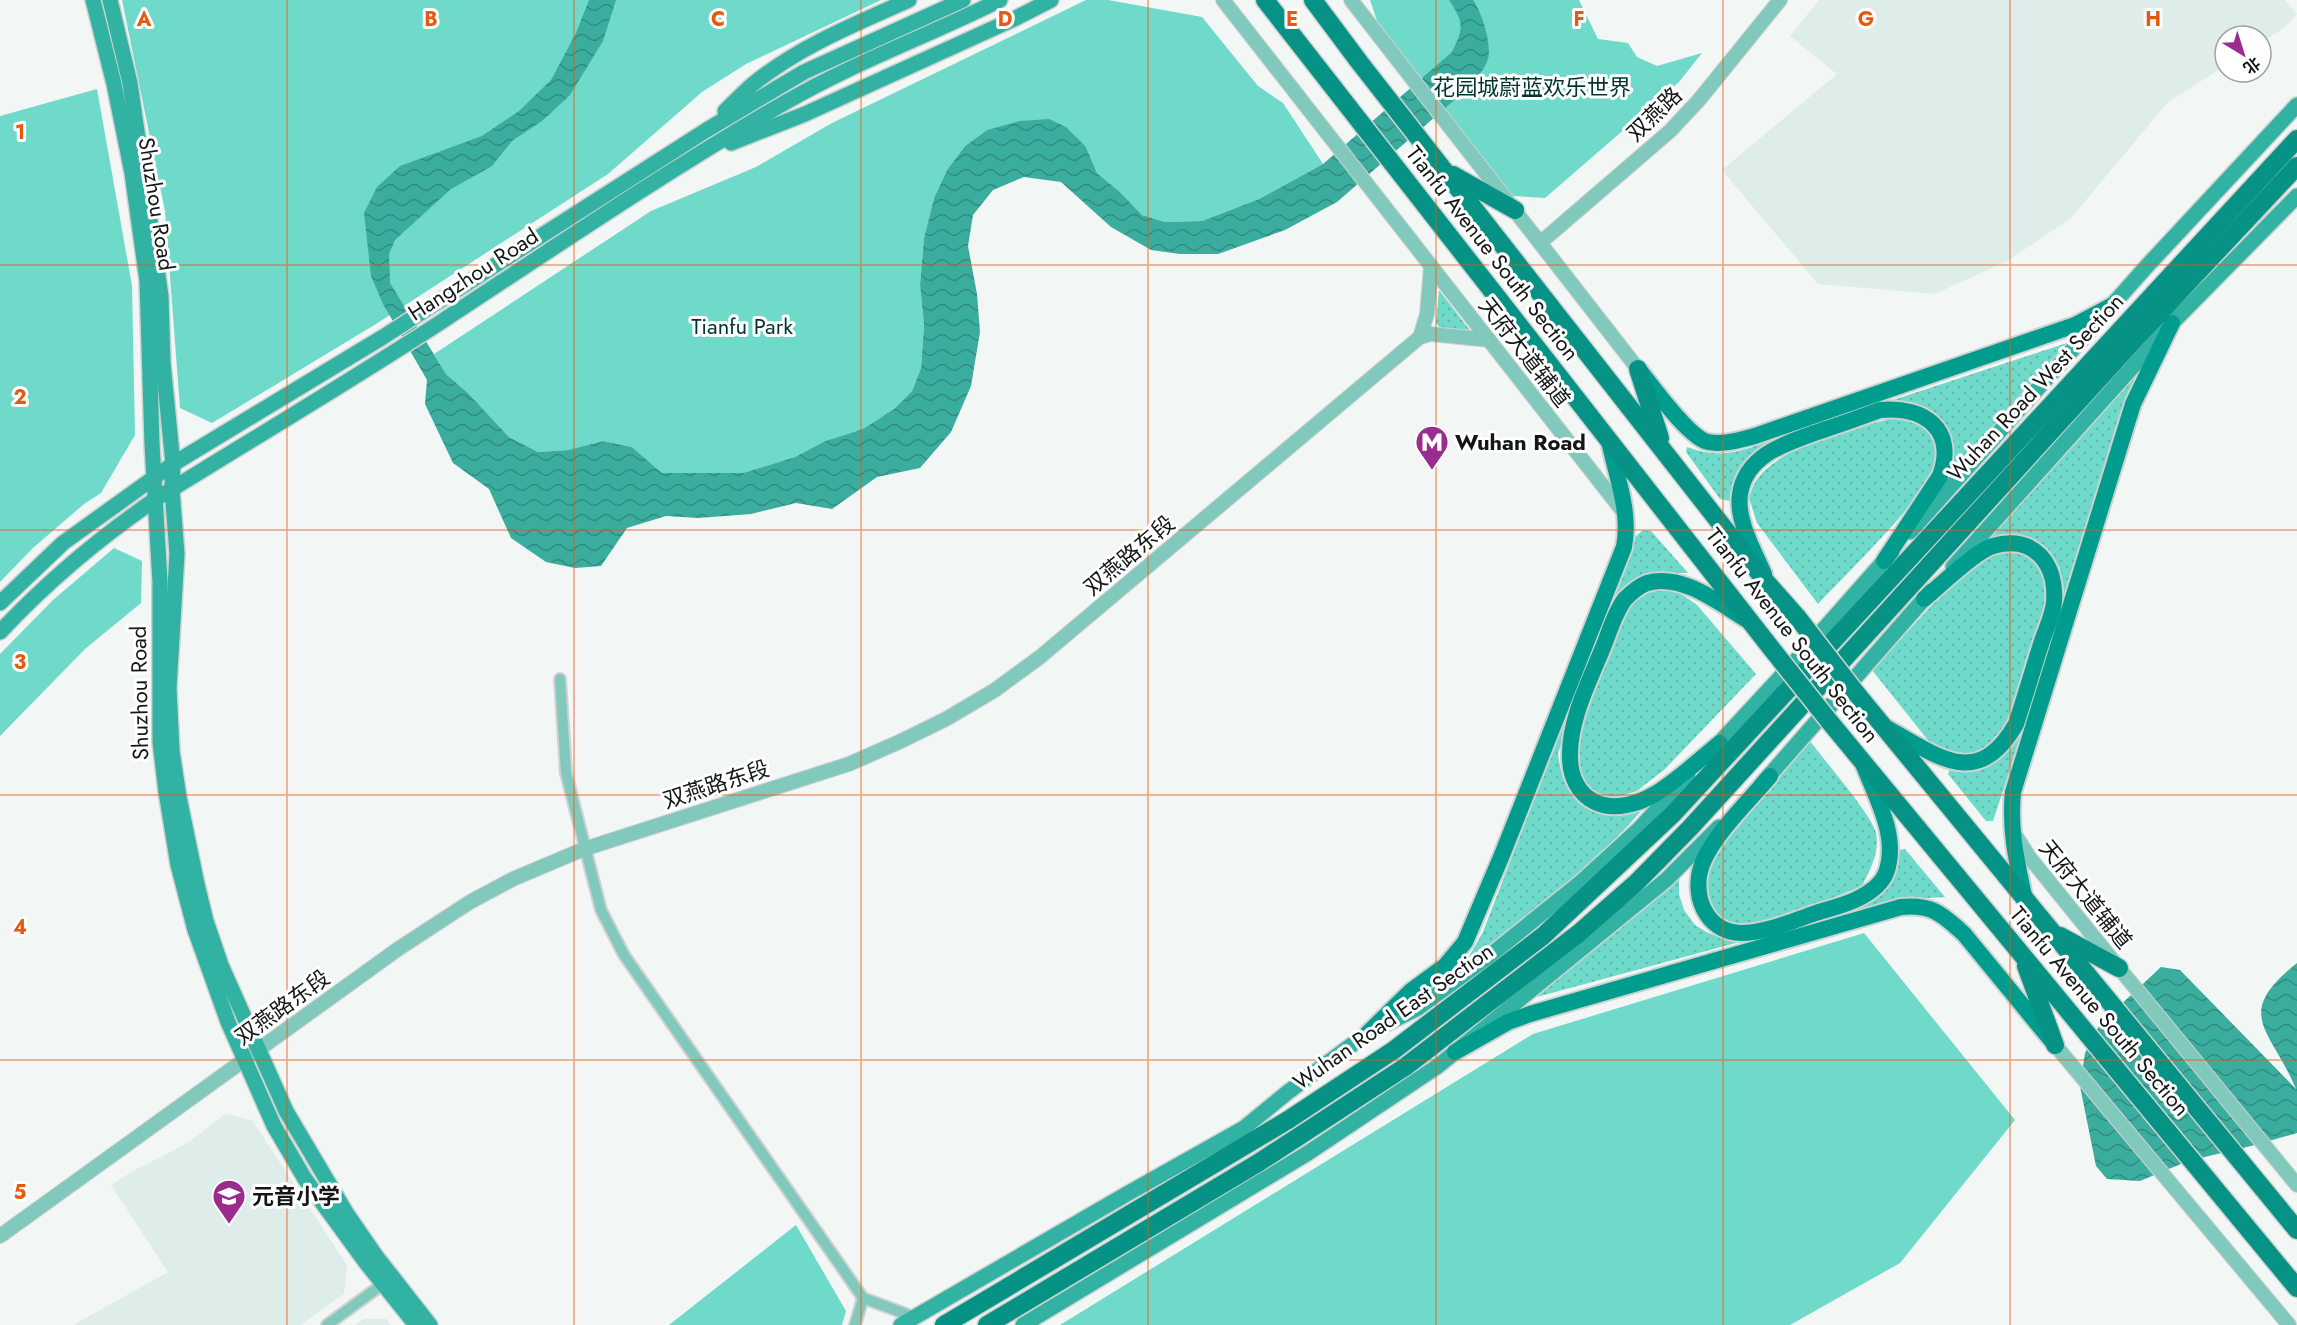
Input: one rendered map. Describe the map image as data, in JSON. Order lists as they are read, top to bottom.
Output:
{
  "streets": {
    "highway": ["Tianfu Avenue South Section", "Wuhan Road West Section", "Wuhan Road East Section"],
    "main road": ["Shuzhou Road", "Hangzhou Road"],
    "street": ["双燕路", "天府大道辅道", "双燕路东段"]
  },
  "crossings": [
    ["Shuzhou Road", "Hangzhou Road"],
    ["Shuzhou Road", "双燕路东段"],
    ["Wuhan Road West Section", "Wuhan Road East Section"]
  ],
  "parks": ["花园城蔚蓝欢乐世界", "Tianfu Park"],
  "places": {
    "metro station": ["Wuhan Road"],
    "school or university": ["元音小学"]
  },
  "north": "bottom right",
  "grid": {
    "columns": [
      "A",
      "B",
      "C",
      "D",
      "E",
      "F",
      "G",
      "H"
    ],
    "rows": [
      "1",
      "2",
      "3",
      "4",
      "5"
    ]
  }
}
